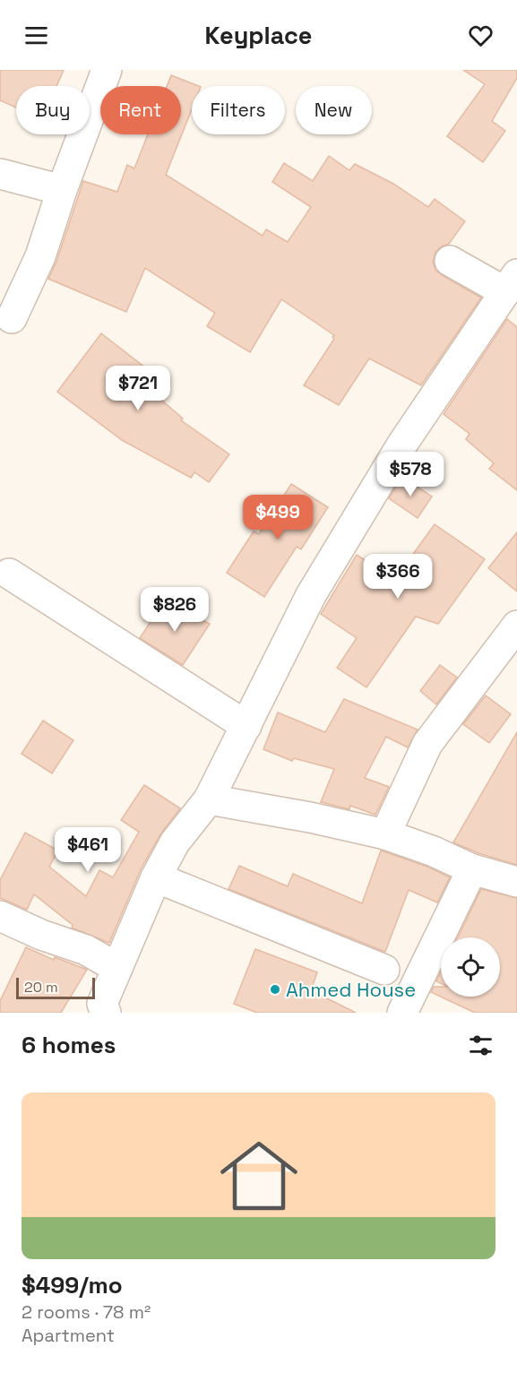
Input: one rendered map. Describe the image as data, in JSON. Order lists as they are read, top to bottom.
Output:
{
  "places": ["Ahmed House"],
  "scale_bar": "20 m",
  "page": {
    "header": "Keyplace",
    "chip": [
      "Buy",
      "Rent",
      "Filters",
      "New"
    ],
    "price": [
      "$721",
      "$578",
      "$499",
      "$366",
      "$826",
      "$461"
    ],
    "scale": "20 m",
    "heading": "6 homes",
    "list": [
      {
        "name": "$499/mo",
        "note": "2 rooms · 78 m² · Apartment"
      }
    ]
  }
}
